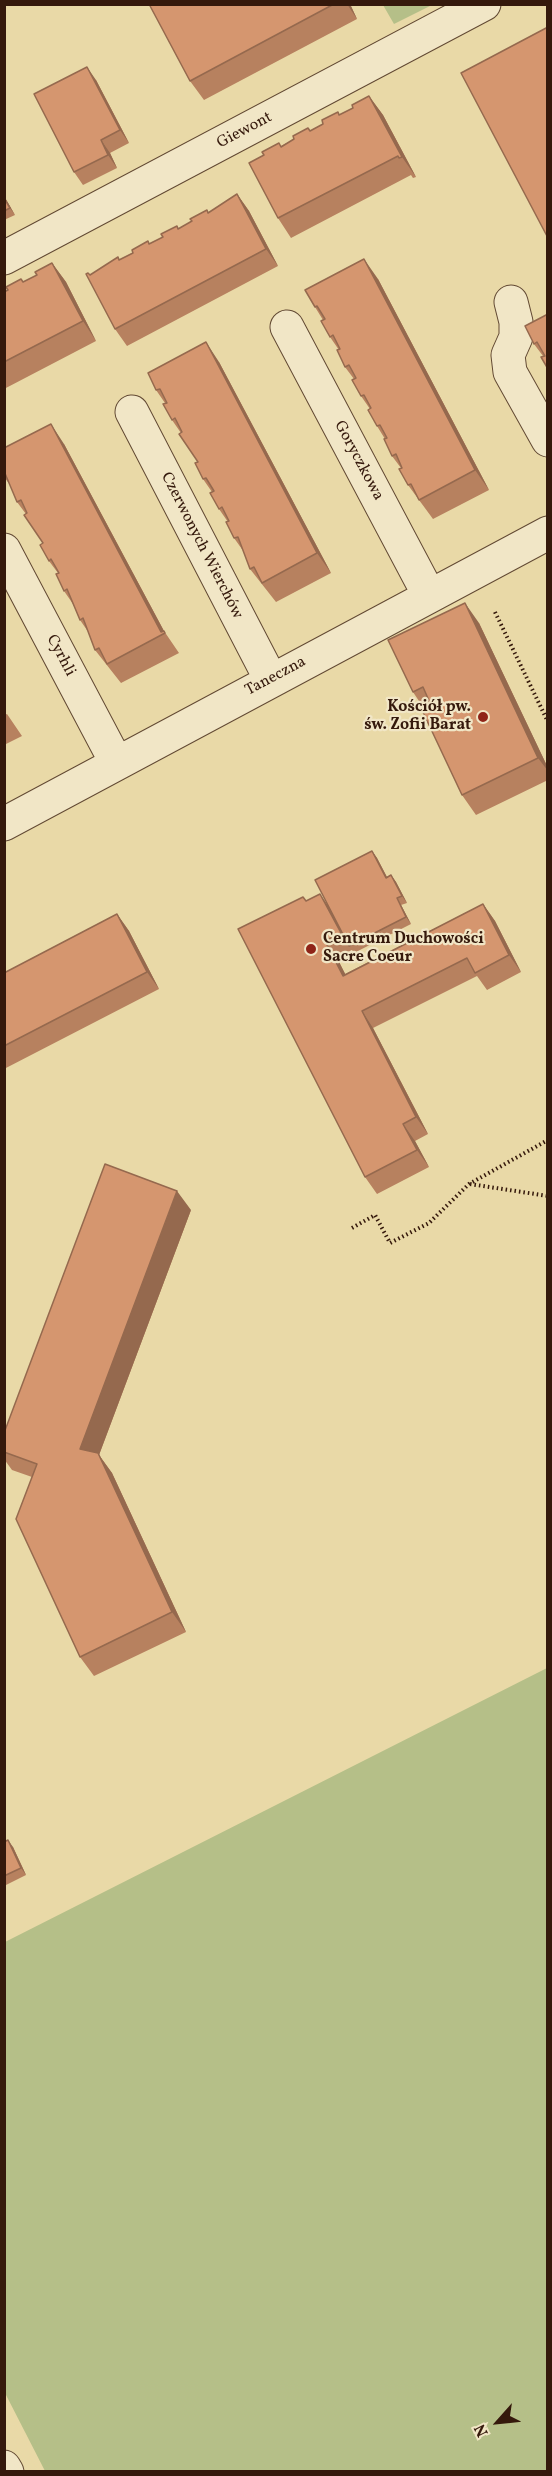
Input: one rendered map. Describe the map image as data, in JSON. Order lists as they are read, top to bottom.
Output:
{
  "streets": {
    "street": [
      "Giewont",
      "Goryczkowa",
      "Czerwonych Wierchów",
      "Cyrhli",
      "Taneczna"
    ]
  },
  "crossings": [
    ["Goryczkowa", "Taneczna"],
    ["Czerwonych Wierchów", "Taneczna"],
    ["Cyrhli", "Taneczna"]
  ],
  "places": ["Kościół pw. św. Zofii Barat", "Centrum Duchowości Sacre Coeur"],
  "north": "bottom left"
}
